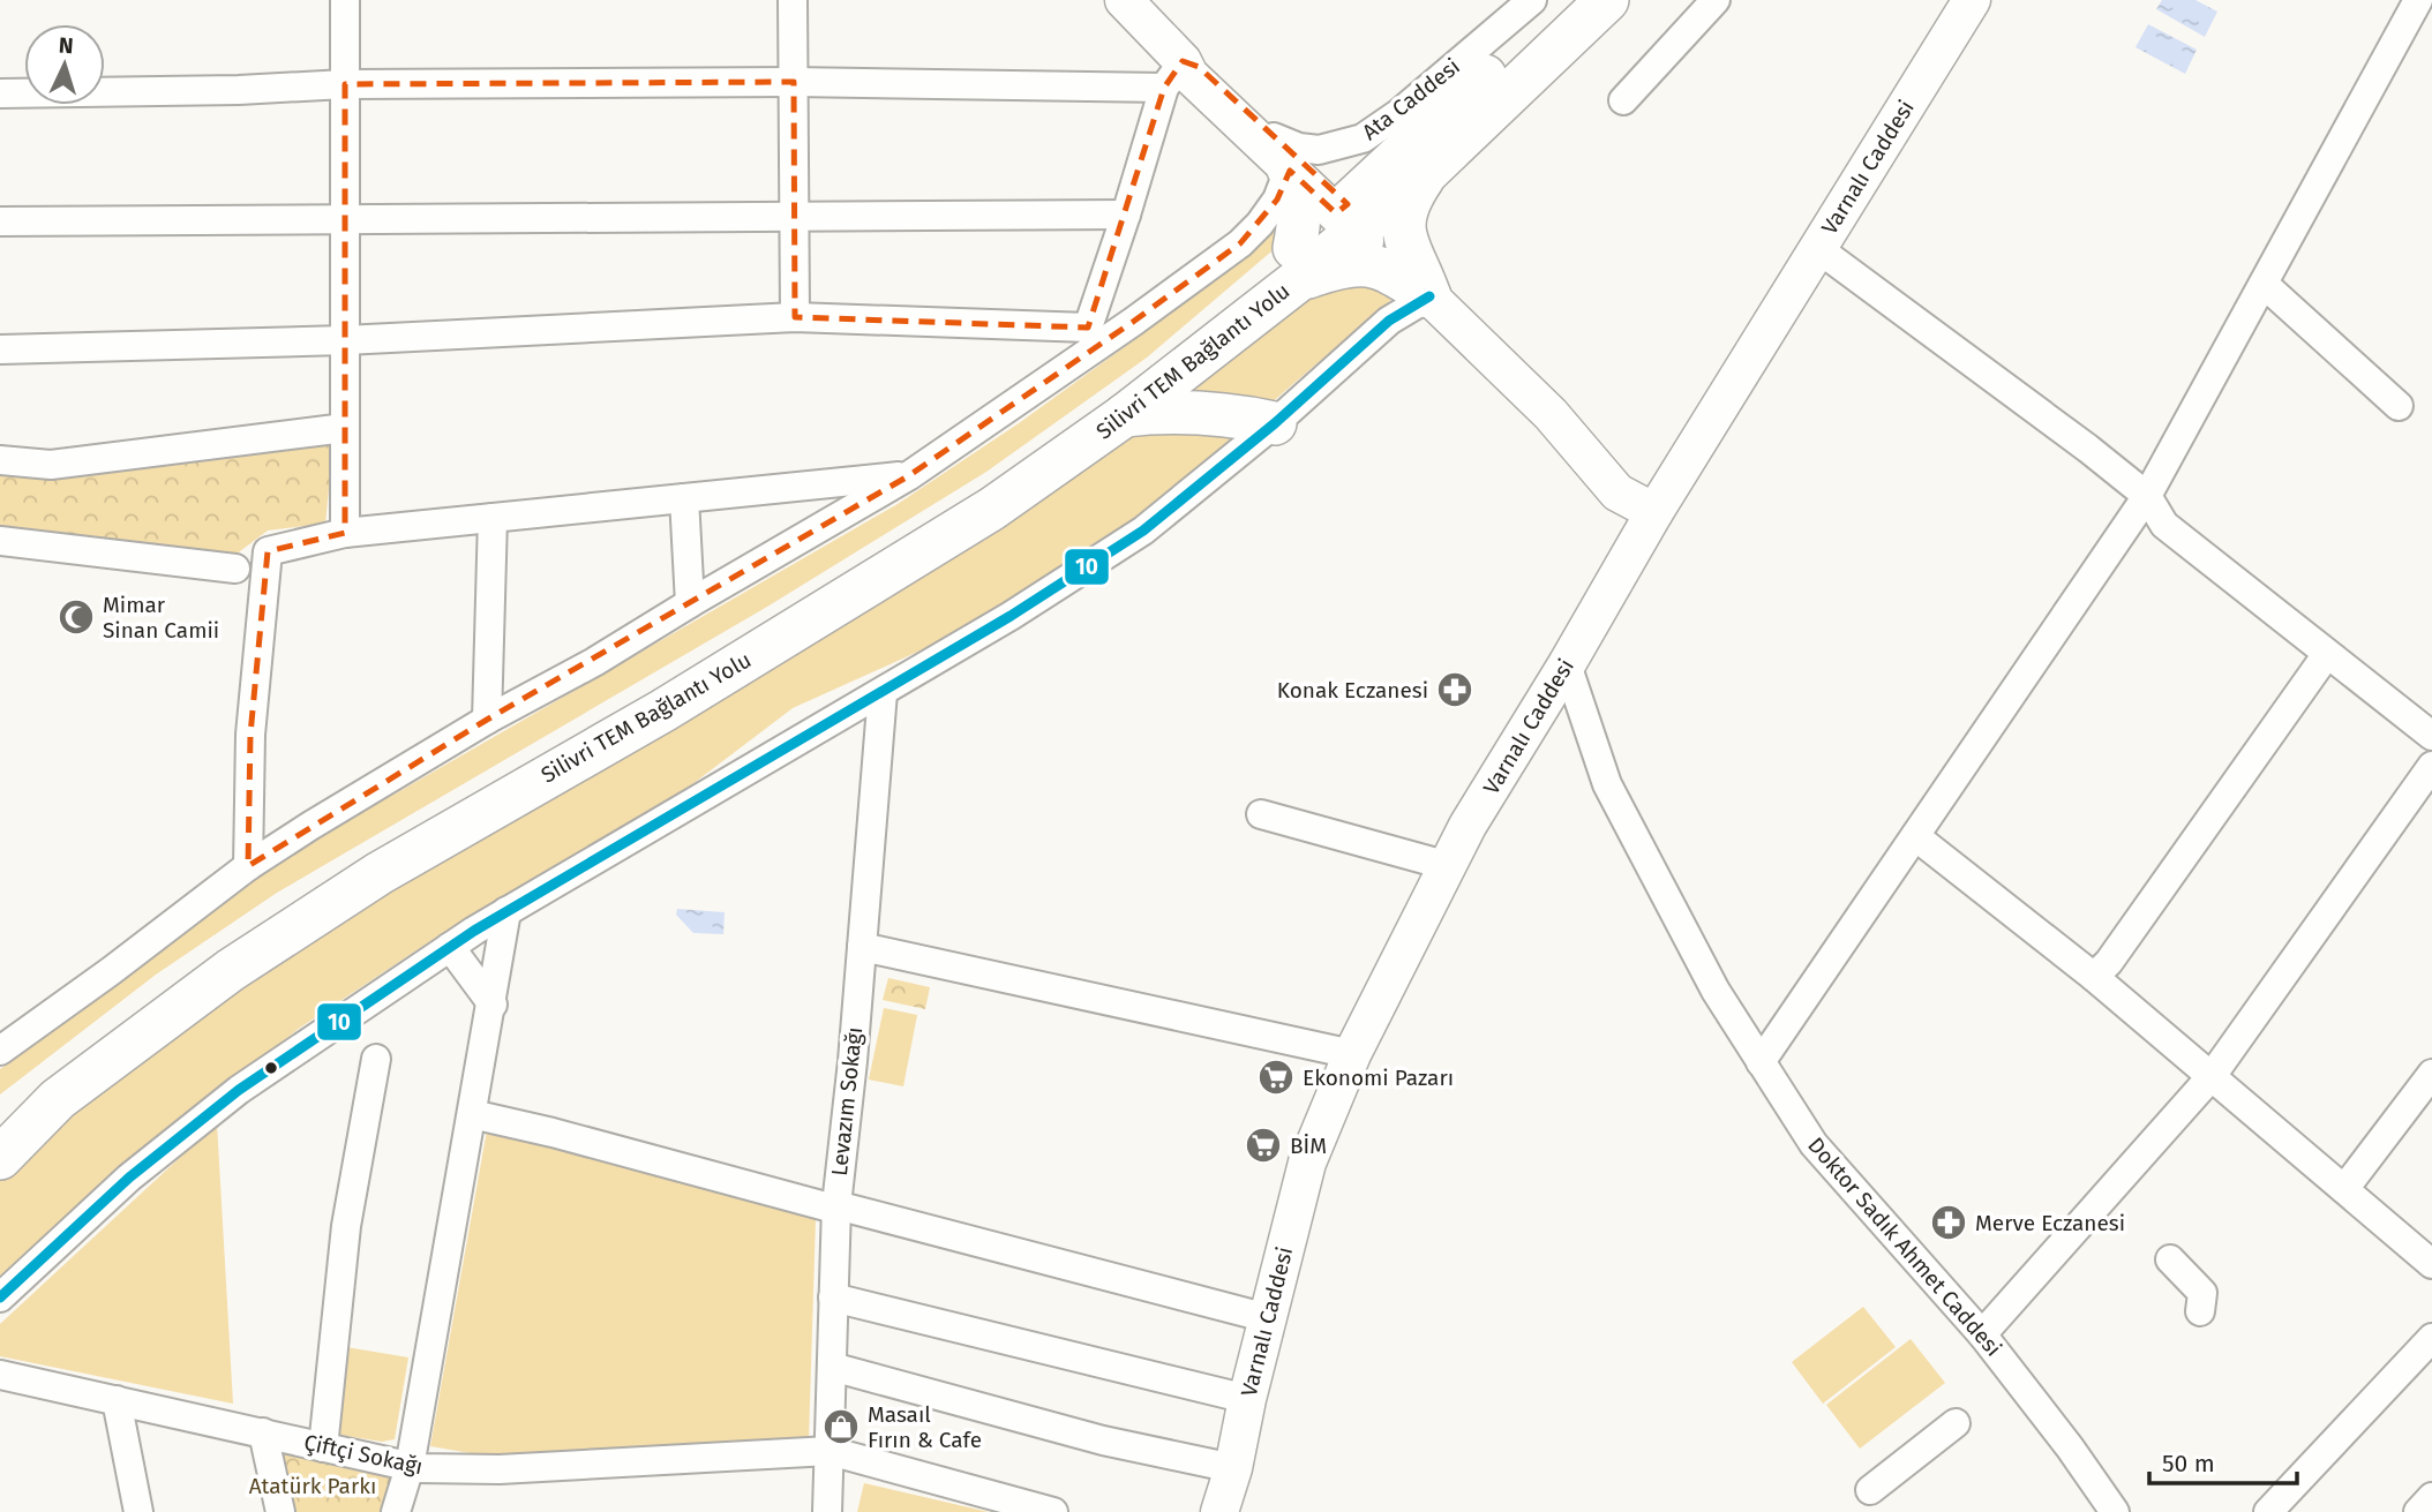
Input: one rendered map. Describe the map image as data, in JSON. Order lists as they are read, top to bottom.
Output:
{
  "streets": {
    "highway": ["Silivri TEM Bağlantı Yolu"],
    "main road": ["Varnalı Caddesi"],
    "street": [
      "Ata Caddesi",
      "Levazım Sokağı",
      "Doktor Sadık Ahmet Caddesi",
      "Çiftçi Sokağı"
    ]
  },
  "crossings": [
    ["Varnalı Caddesi", "Doktor Sadık Ahmet Caddesi"],
    ["Levazım Sokağı", "Çiftçi Sokağı"]
  ],
  "parks": ["Atatürk Parkı"],
  "places": {
    "mosque": ["Mimar Sinan Camii"],
    "pharmacy": ["Konak Eczanesi", "Merve Eczanesi"],
    "supermarket": ["Ekonomi Pazarı", "BİM"],
    "shop": ["Masaıl Fırın & Cafe"]
  },
  "lines": ["transit line 10"],
  "scale_bar": "50 m",
  "north": "top"
}
